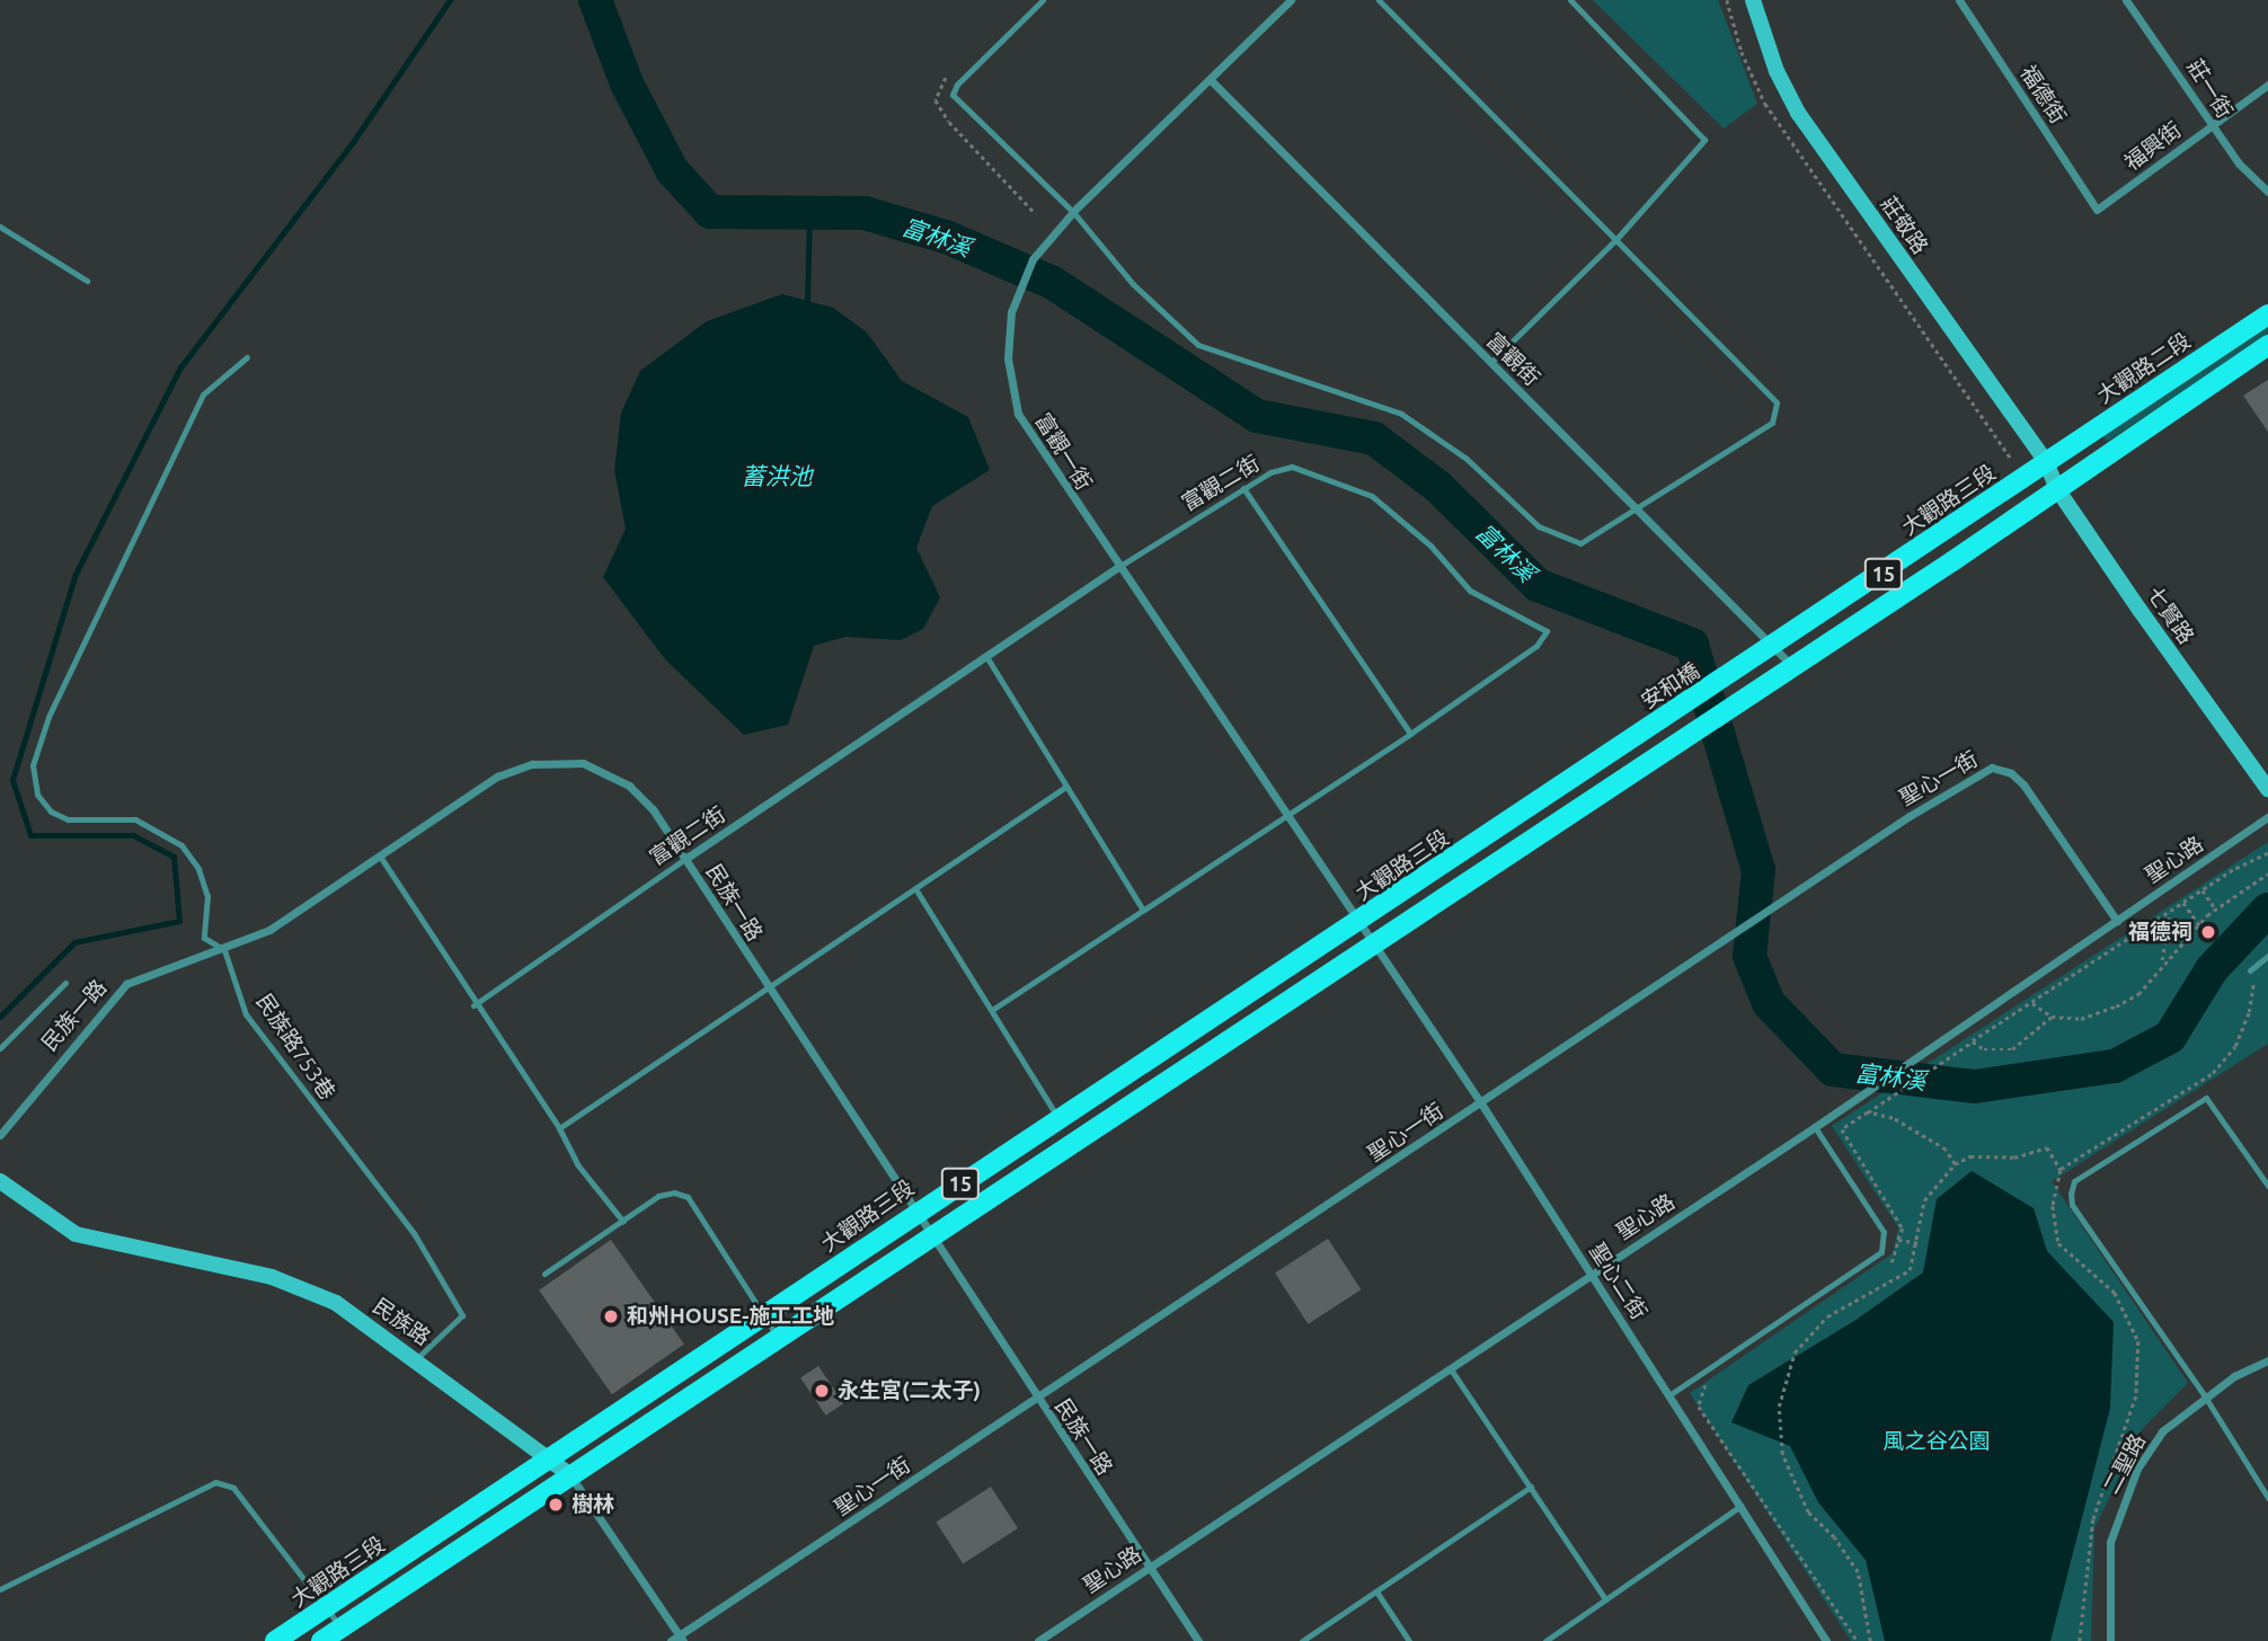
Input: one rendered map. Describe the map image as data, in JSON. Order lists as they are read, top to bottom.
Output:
{
  "streets": {
    "main road": [
      "大觀路二段",
      "大觀路三段",
      "15",
      "安和橋"
    ],
    "street": [
      "莊一街",
      "福德街",
      "福興街",
      "莊敬路",
      "富觀街",
      "富觀一街",
      "富觀二街",
      "七賢路",
      "聖心一街",
      "聖心路",
      "民族一路",
      "聖心二街",
      "民族路",
      "二聖路"
    ],
    "lane": ["民族路753巷"]
  },
  "crossings": [
    ["莊一街", "福興街"],
    ["福德街", "福興街"],
    ["莊敬路", "大觀路二段"],
    ["莊敬路", "大觀路三段"],
    ["莊敬路", "七賢路"],
    ["富觀街", "富觀一街"],
    ["富觀街", "大觀路三段"],
    ["富觀街", "15"],
    ["大觀路二段", "大觀路三段"],
    ["大觀路二段", "七賢路"],
    ["富觀一街", "富觀二街"],
    ["富觀一街", "大觀路三段"],
    ["富觀一街", "15"],
    ["富觀一街", "聖心二街"],
    ["富觀二街", "民族一路"],
    ["大觀路三段", "七賢路"],
    ["大觀路三段", "安和橋"],
    ["大觀路三段", "民族一路"],
    ["大觀路三段", "民族路"],
    ["15", "七賢路"],
    ["15", "民族一路"],
    ["15", "聖心二街"],
    ["15", "民族路"],
    ["聖心一街", "聖心路"],
    ["聖心一街", "民族一路"],
    ["聖心一街", "聖心二街"],
    ["聖心一街", "民族路"],
    ["聖心路", "民族一路"],
    ["聖心路", "聖心二街"],
    ["民族一路", "民族路753巷"],
    ["民族路753巷", "民族路"]
  ],
  "water": ["富林溪", "蓄洪池"],
  "parks": ["風之谷公園"],
  "places": [
    "福德祠",
    "和州HOUSE-施工工地",
    "永生宮(二太子)",
    "樹林"
  ]
}
